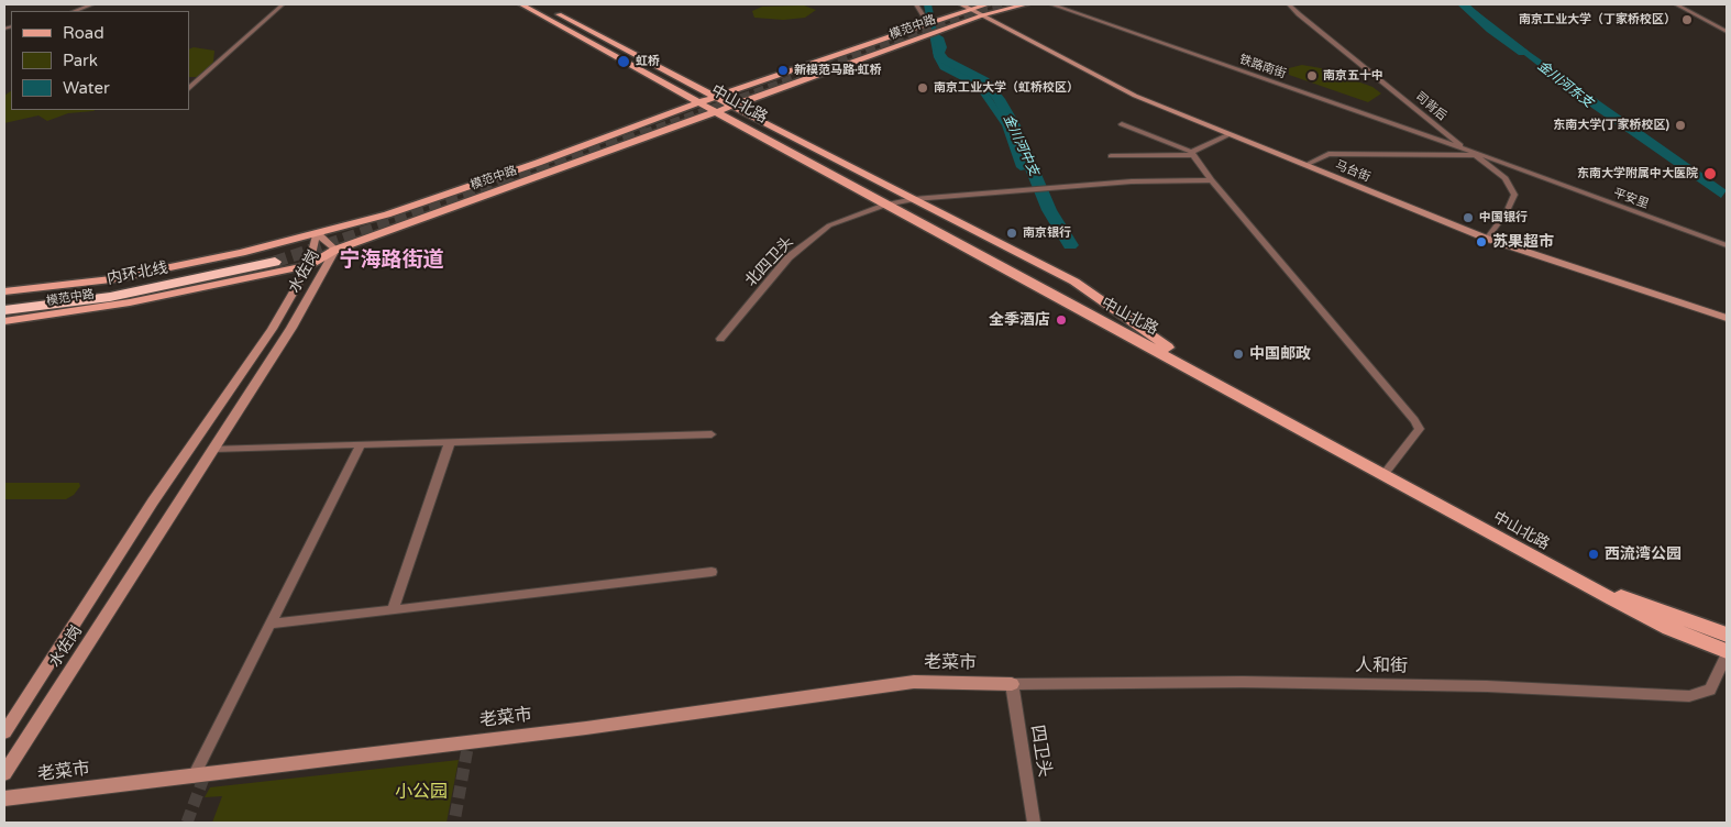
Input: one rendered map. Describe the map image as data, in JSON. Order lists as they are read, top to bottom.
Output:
{
  "streets": {
    "highway": ["内环北线"],
    "main road": ["模范中路", "中山北路"],
    "street": [
      "铁路南街",
      "司背后",
      "马台街",
      "平安里",
      "北四卫头",
      "水佐岗",
      "老菜市",
      "人和街",
      "四卫头"
    ]
  },
  "crossings": [
    ["模范中路", "中山北路"],
    ["模范中路", "马台街"],
    ["模范中路", "水佐岗"],
    ["铁路南街", "司背后"],
    ["铁路南街", "平安里"],
    ["中山北路", "北四卫头"],
    ["中山北路", "人和街"],
    ["司背后", "马台街"],
    ["司背后", "平安里"],
    ["老菜市", "人和街"],
    ["老菜市", "四卫头"],
    ["人和街", "四卫头"]
  ],
  "districts": ["宁海路街道"],
  "water": ["金川河东支", "金川河中支"],
  "parks": ["小公园"],
  "places": [
    "南京工业大学（丁家桥校区）",
    "虹桥",
    "新模范马路·虹桥",
    "南京五十中",
    "南京工业大学（虹桥校区）",
    "东南大学(丁家桥校区)",
    "东南大学附属中大医院",
    "中国银行",
    "南京银行",
    "苏果超市",
    "全季酒店",
    "中国邮政",
    "西流湾公园"
  ],
  "legend": ["Road", "Park", "Water"]
}
